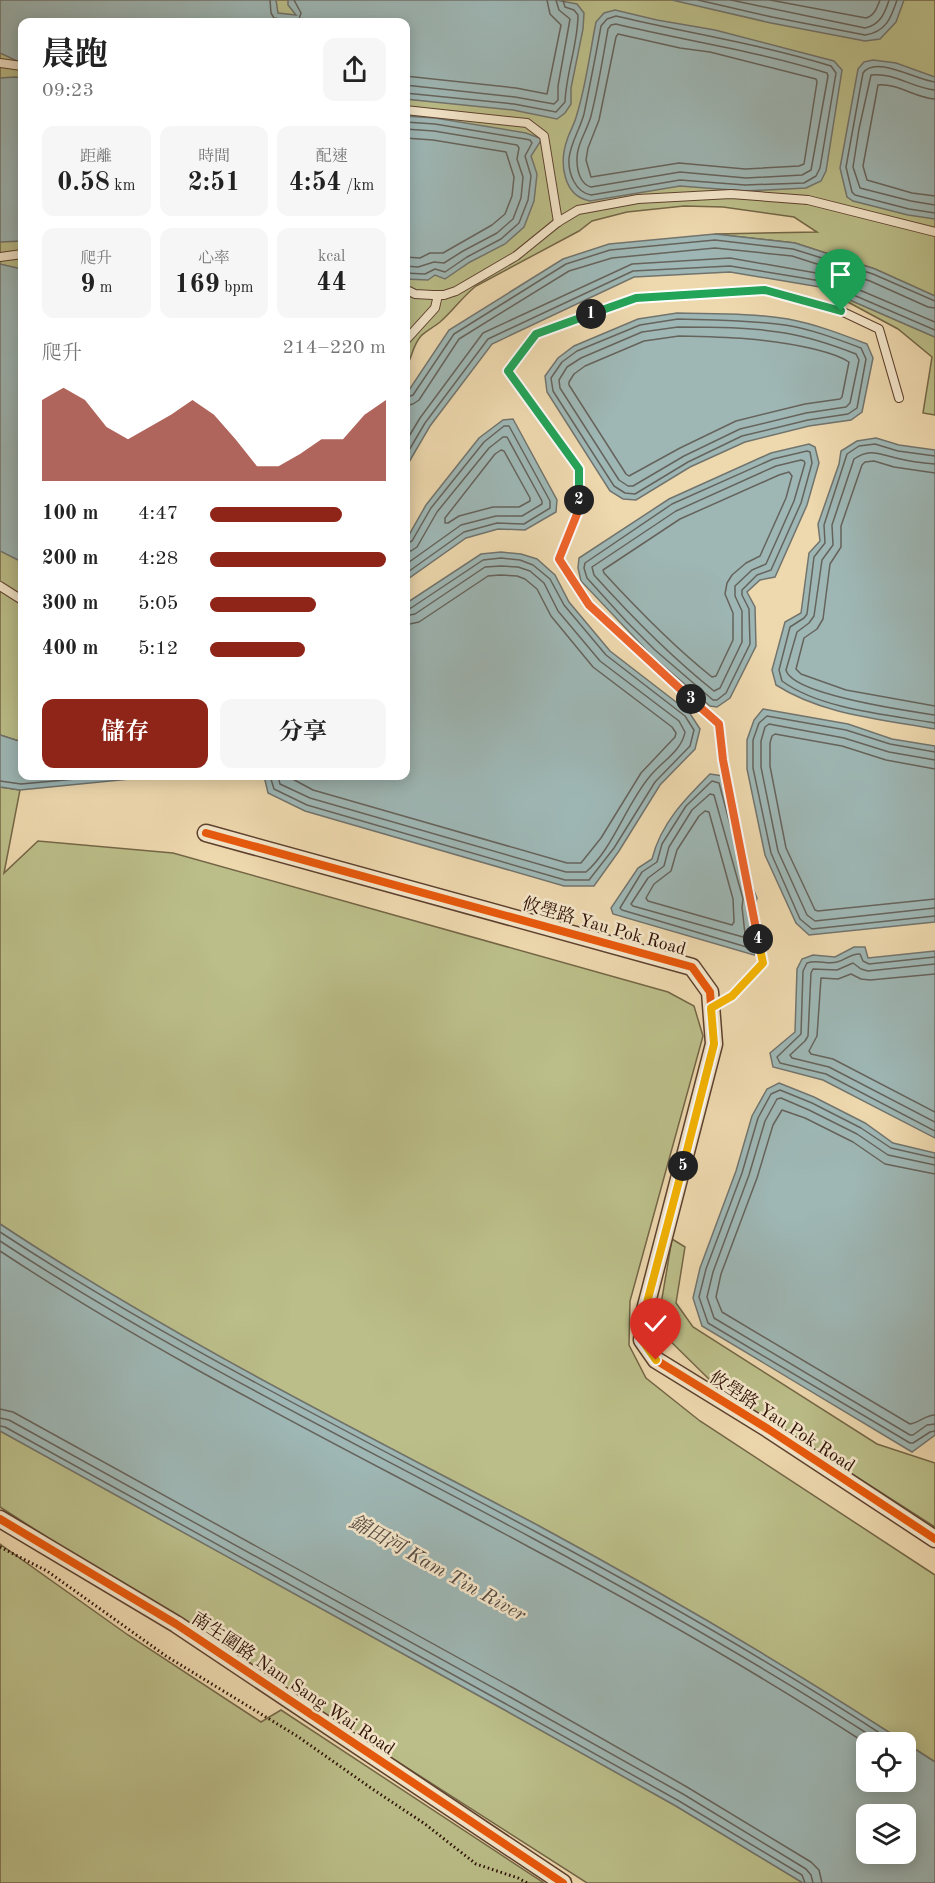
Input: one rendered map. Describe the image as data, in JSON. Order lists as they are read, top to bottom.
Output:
{
  "streets": {
    "street": ["攸壆路 Yau Pok Road", "南生圍路 Nam Sang Wai Road"]
  },
  "water": ["錦田河 Kam Tin River"],
  "page": {
    "heading": ["晨跑", "09:23"],
    "stats": [
      ["距離", "0.58 km"],
      ["時間", "2:51"],
      ["配速", "4:54 /km"],
      ["爬升", "9 m"],
      ["心率", "169 bpm"],
      ["kcal", "44"]
    ],
    "pins": [
      "1",
      "2",
      "3",
      "4",
      "5"
    ],
    "chart": ["爬升", "214–220 m"],
    "list": [
      {
        "name": "100 m",
        "note": "4:47"
      },
      {
        "name": "200 m",
        "note": "4:28"
      },
      {
        "name": "300 m",
        "note": "5:05"
      },
      {
        "name": "400 m",
        "note": "5:12"
      }
    ],
    "buttons": ["儲存", "分享"]
  }
}
